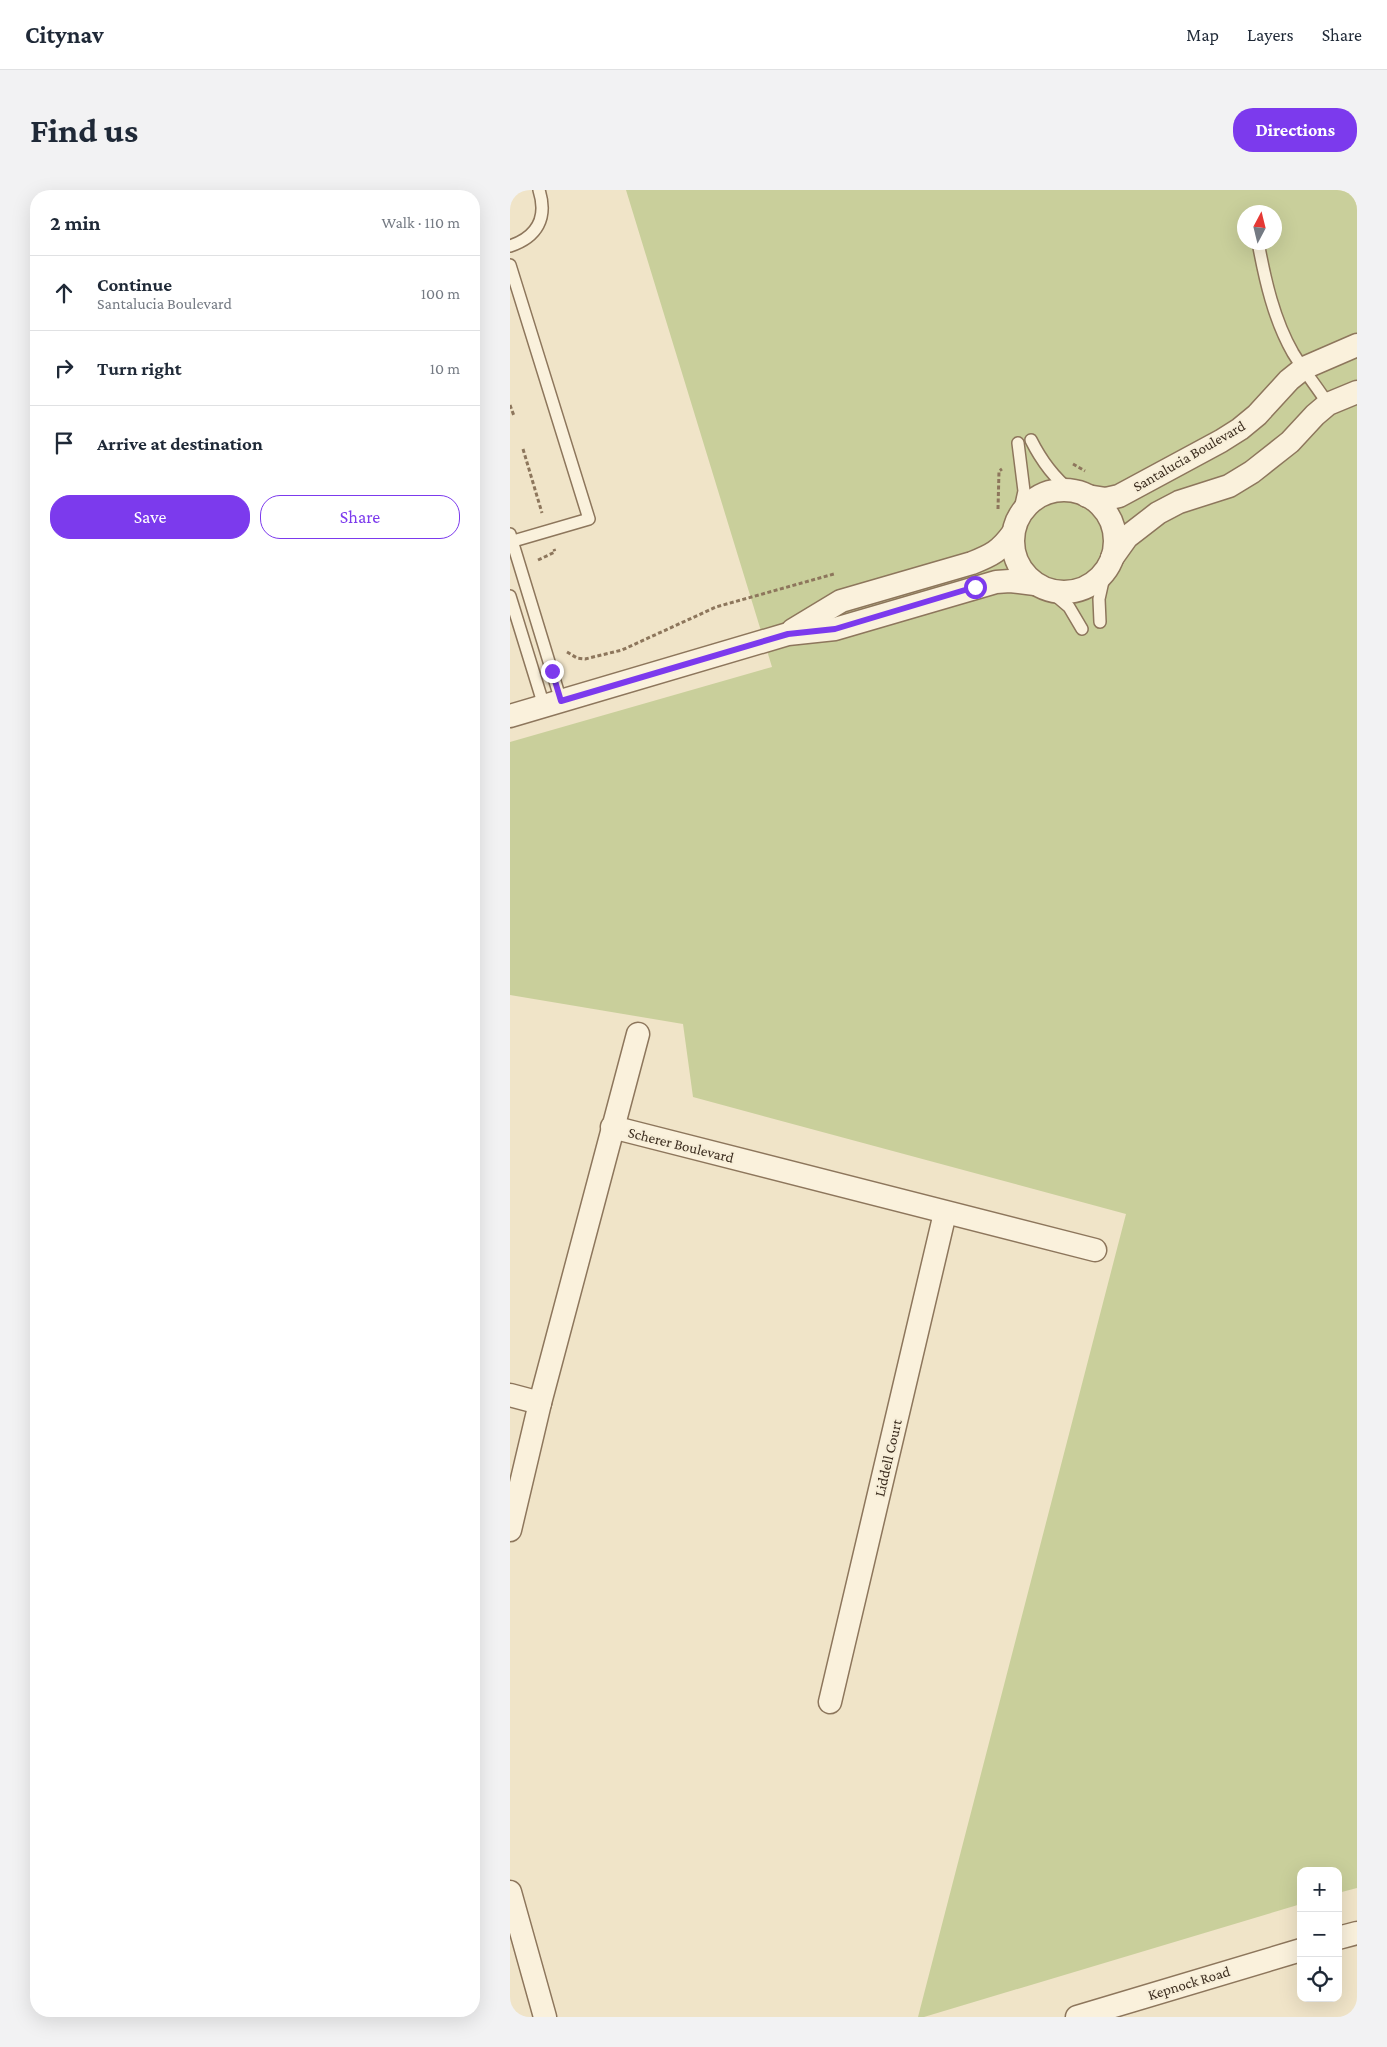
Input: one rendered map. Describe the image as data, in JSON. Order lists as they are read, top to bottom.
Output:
{
  "streets": {
    "street": [
      "Santalucia Boulevard",
      "Scherer Boulevard",
      "Liddell Court",
      "Kepnock Road"
    ]
  },
  "crossings": [
    ["Scherer Boulevard", "Liddell Court"]
  ],
  "north": "top",
  "page": {
    "header": "Citynav",
    "nav": ["Map", "Layers", "Share"],
    "buttons": [
      "Directions",
      ["Save", "Share"]
    ],
    "title": "Find us",
    "heading": ["2 min", "Walk · 110 m"],
    "list": [
      ["Continue", "Santalucia Boulevard", "100 m"],
      ["Turn right", "10 m"],
      "Arrive at destination"
    ],
    "map_buttons": ["+", "−"]
  }
}
